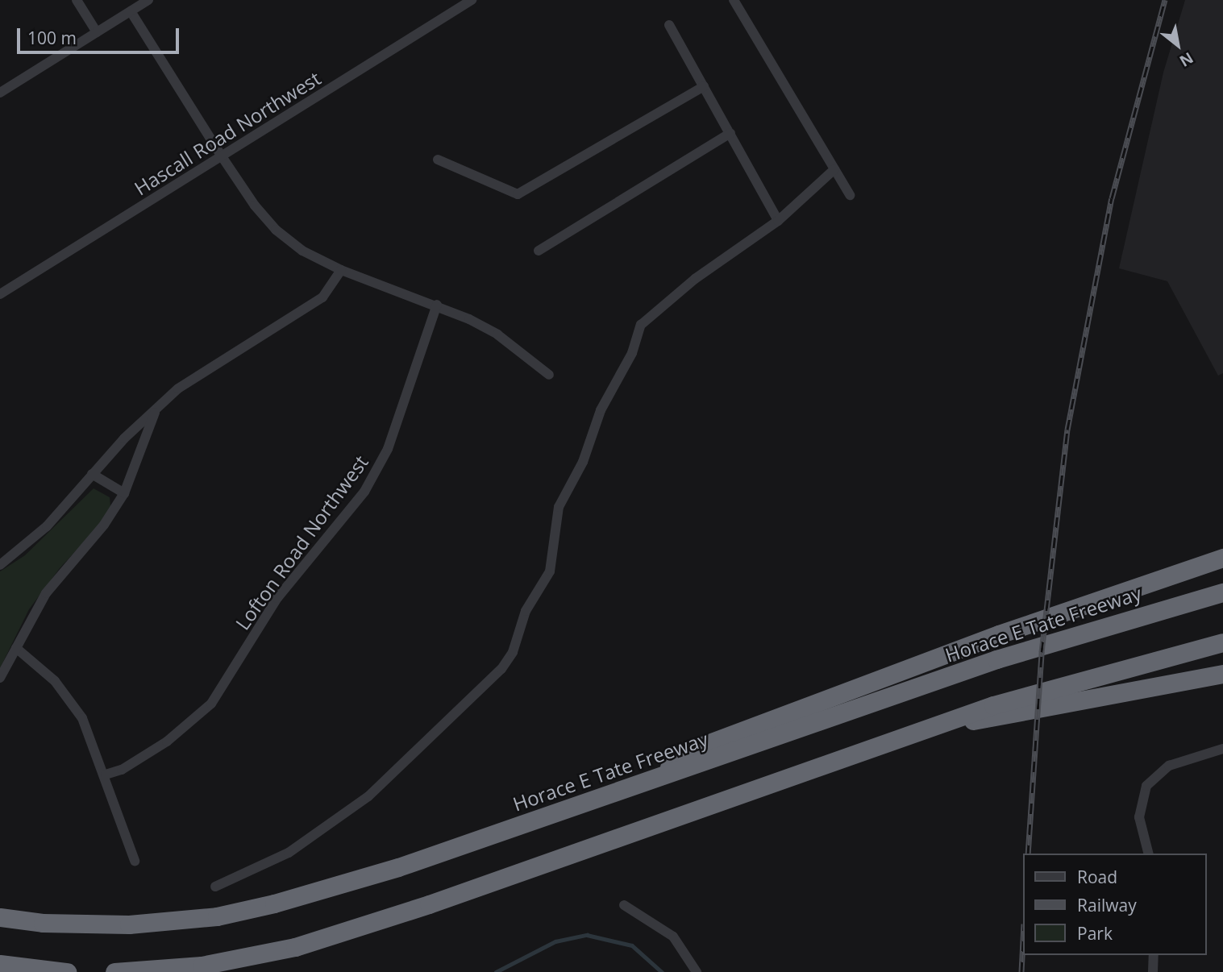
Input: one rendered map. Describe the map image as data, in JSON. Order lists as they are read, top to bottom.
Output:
{
  "streets": {
    "highway": ["Horace E Tate Freeway"],
    "street": ["Hascall Road Northwest", "Lofton Road Northwest"]
  },
  "legend": ["Road", "Railway", "Park"],
  "scale_bar": "100 m",
  "north": "bottom right"
}
